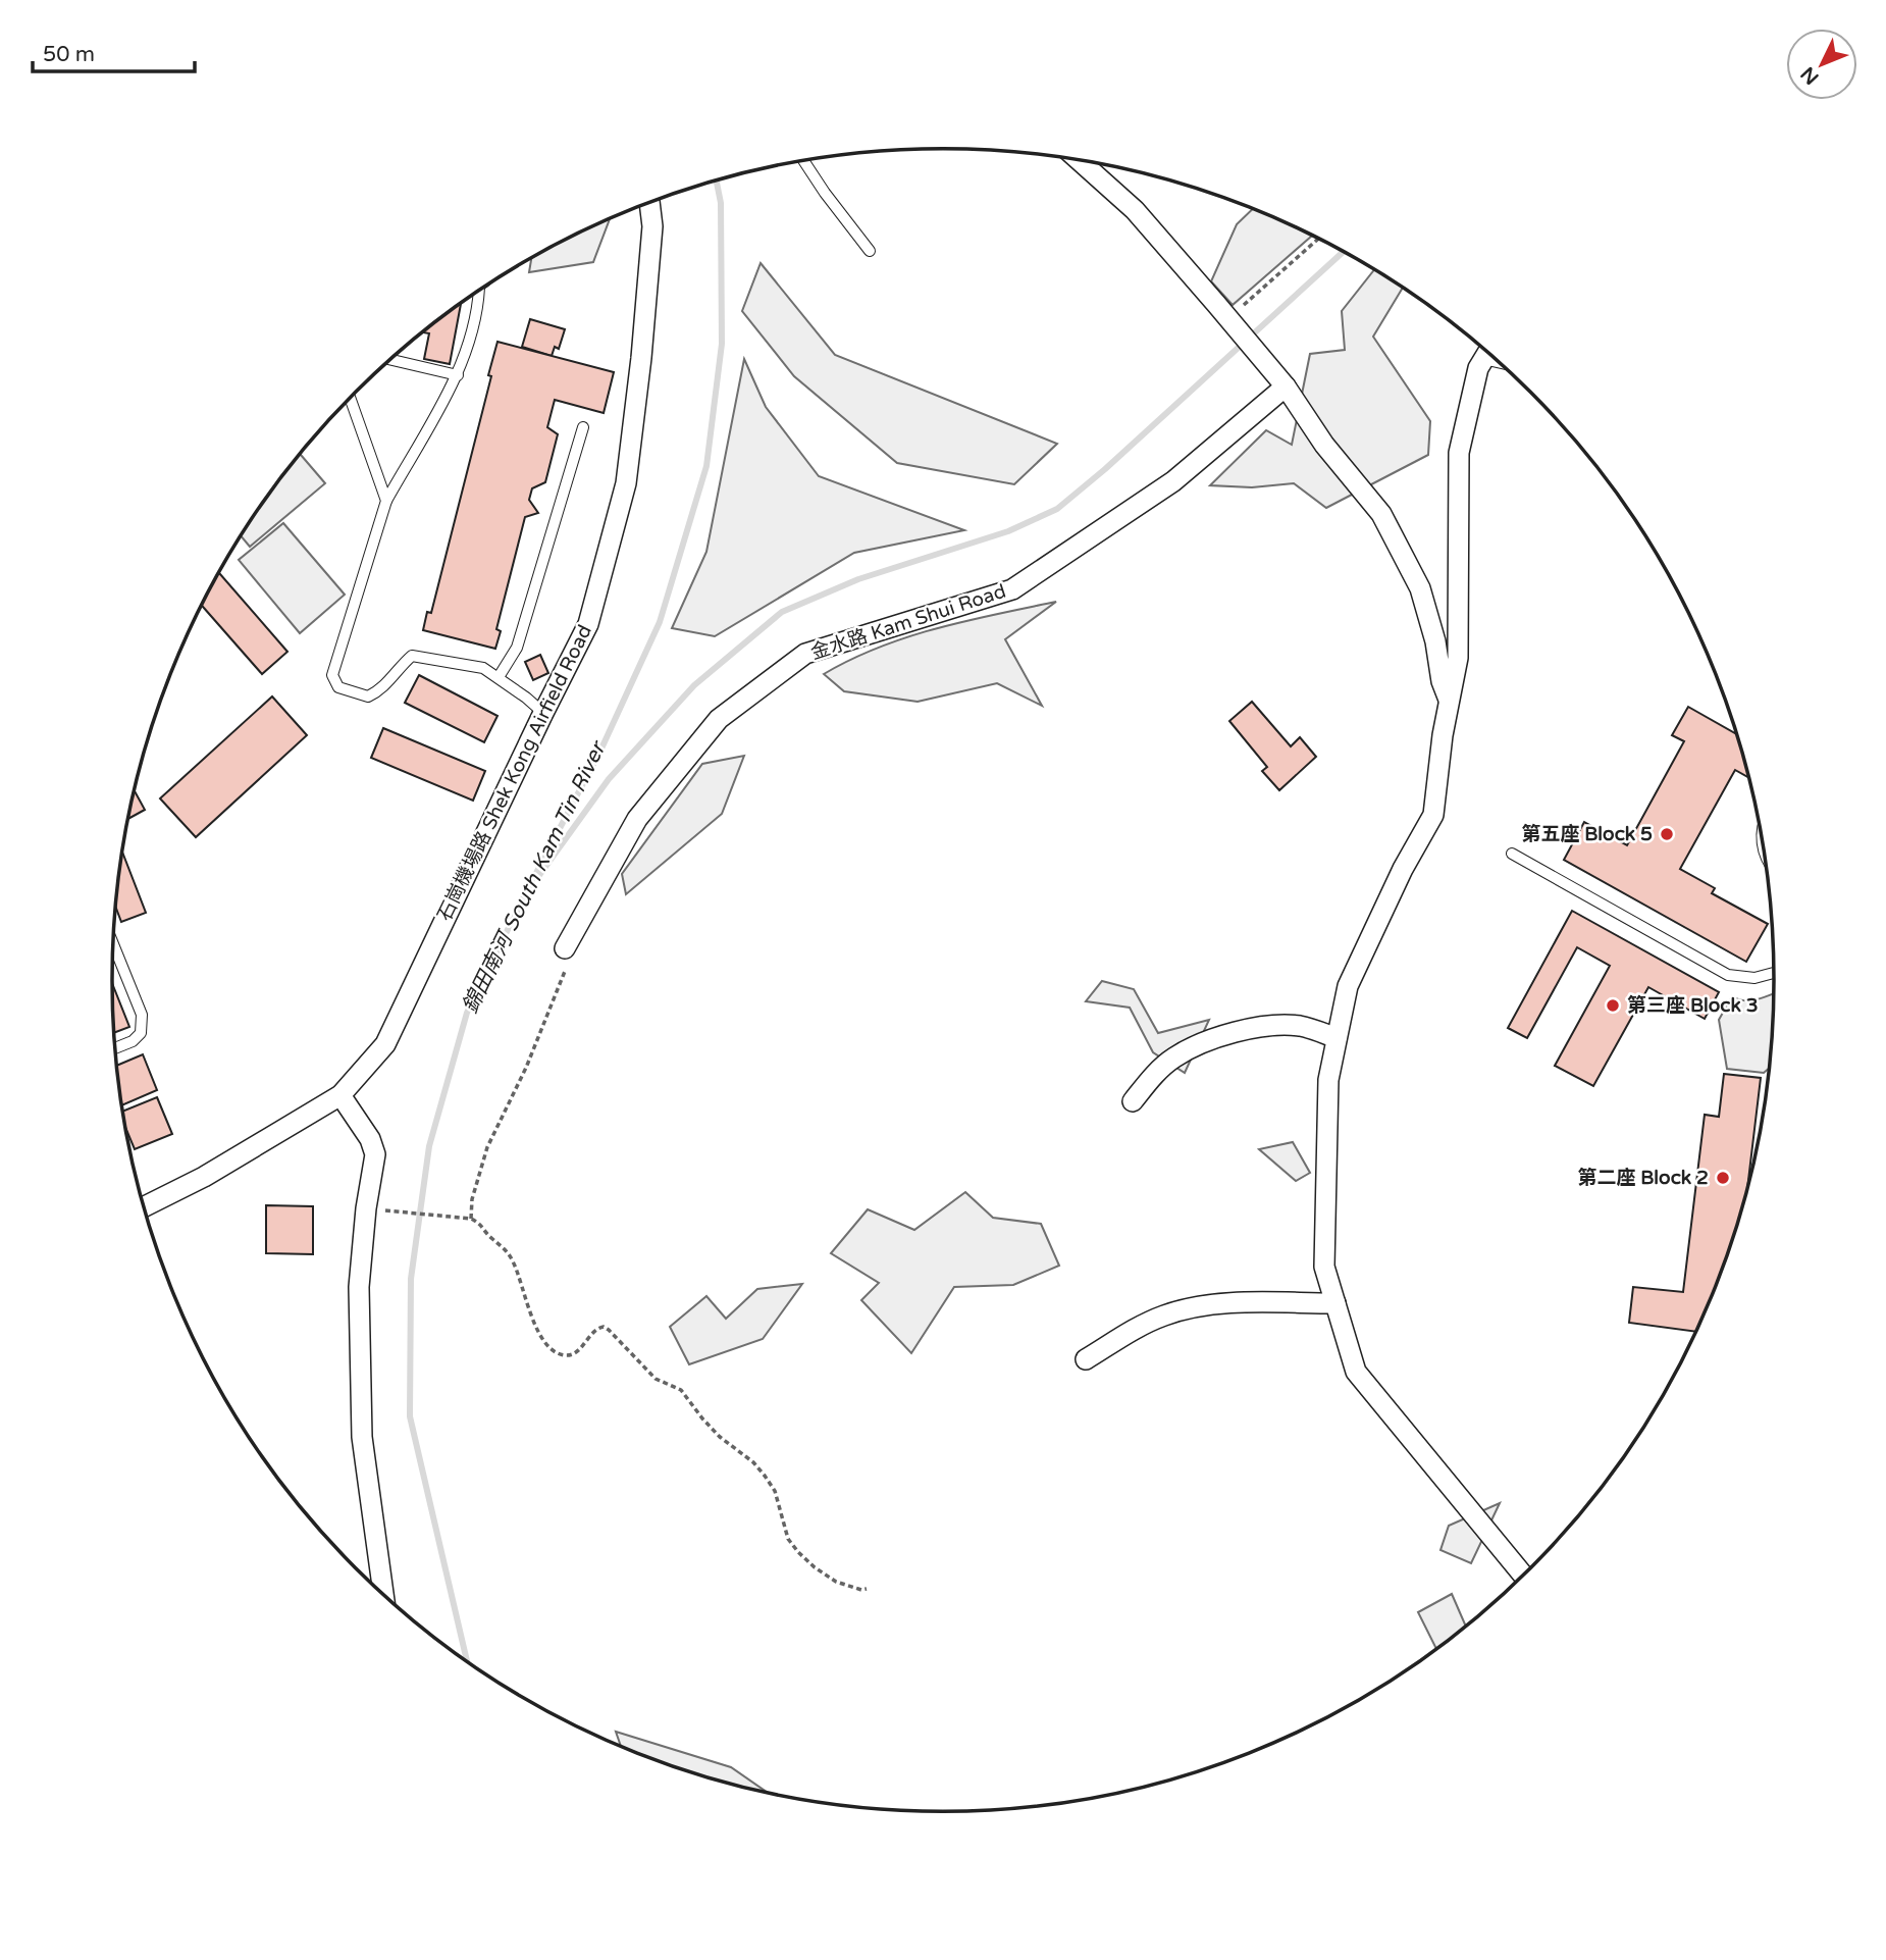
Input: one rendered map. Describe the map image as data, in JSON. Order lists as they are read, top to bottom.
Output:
{
  "streets": {
    "street": ["金水路 Kam Shui Road", "石崗機場路 Shek Kong Airfield Road"]
  },
  "water": ["錦田南河 South Kam Tin River"],
  "places": ["第五座 Block 5", "第三座 Block 3", "第二座 Block 2"],
  "scale_bar": "50 m",
  "north": "bottom left"
}
